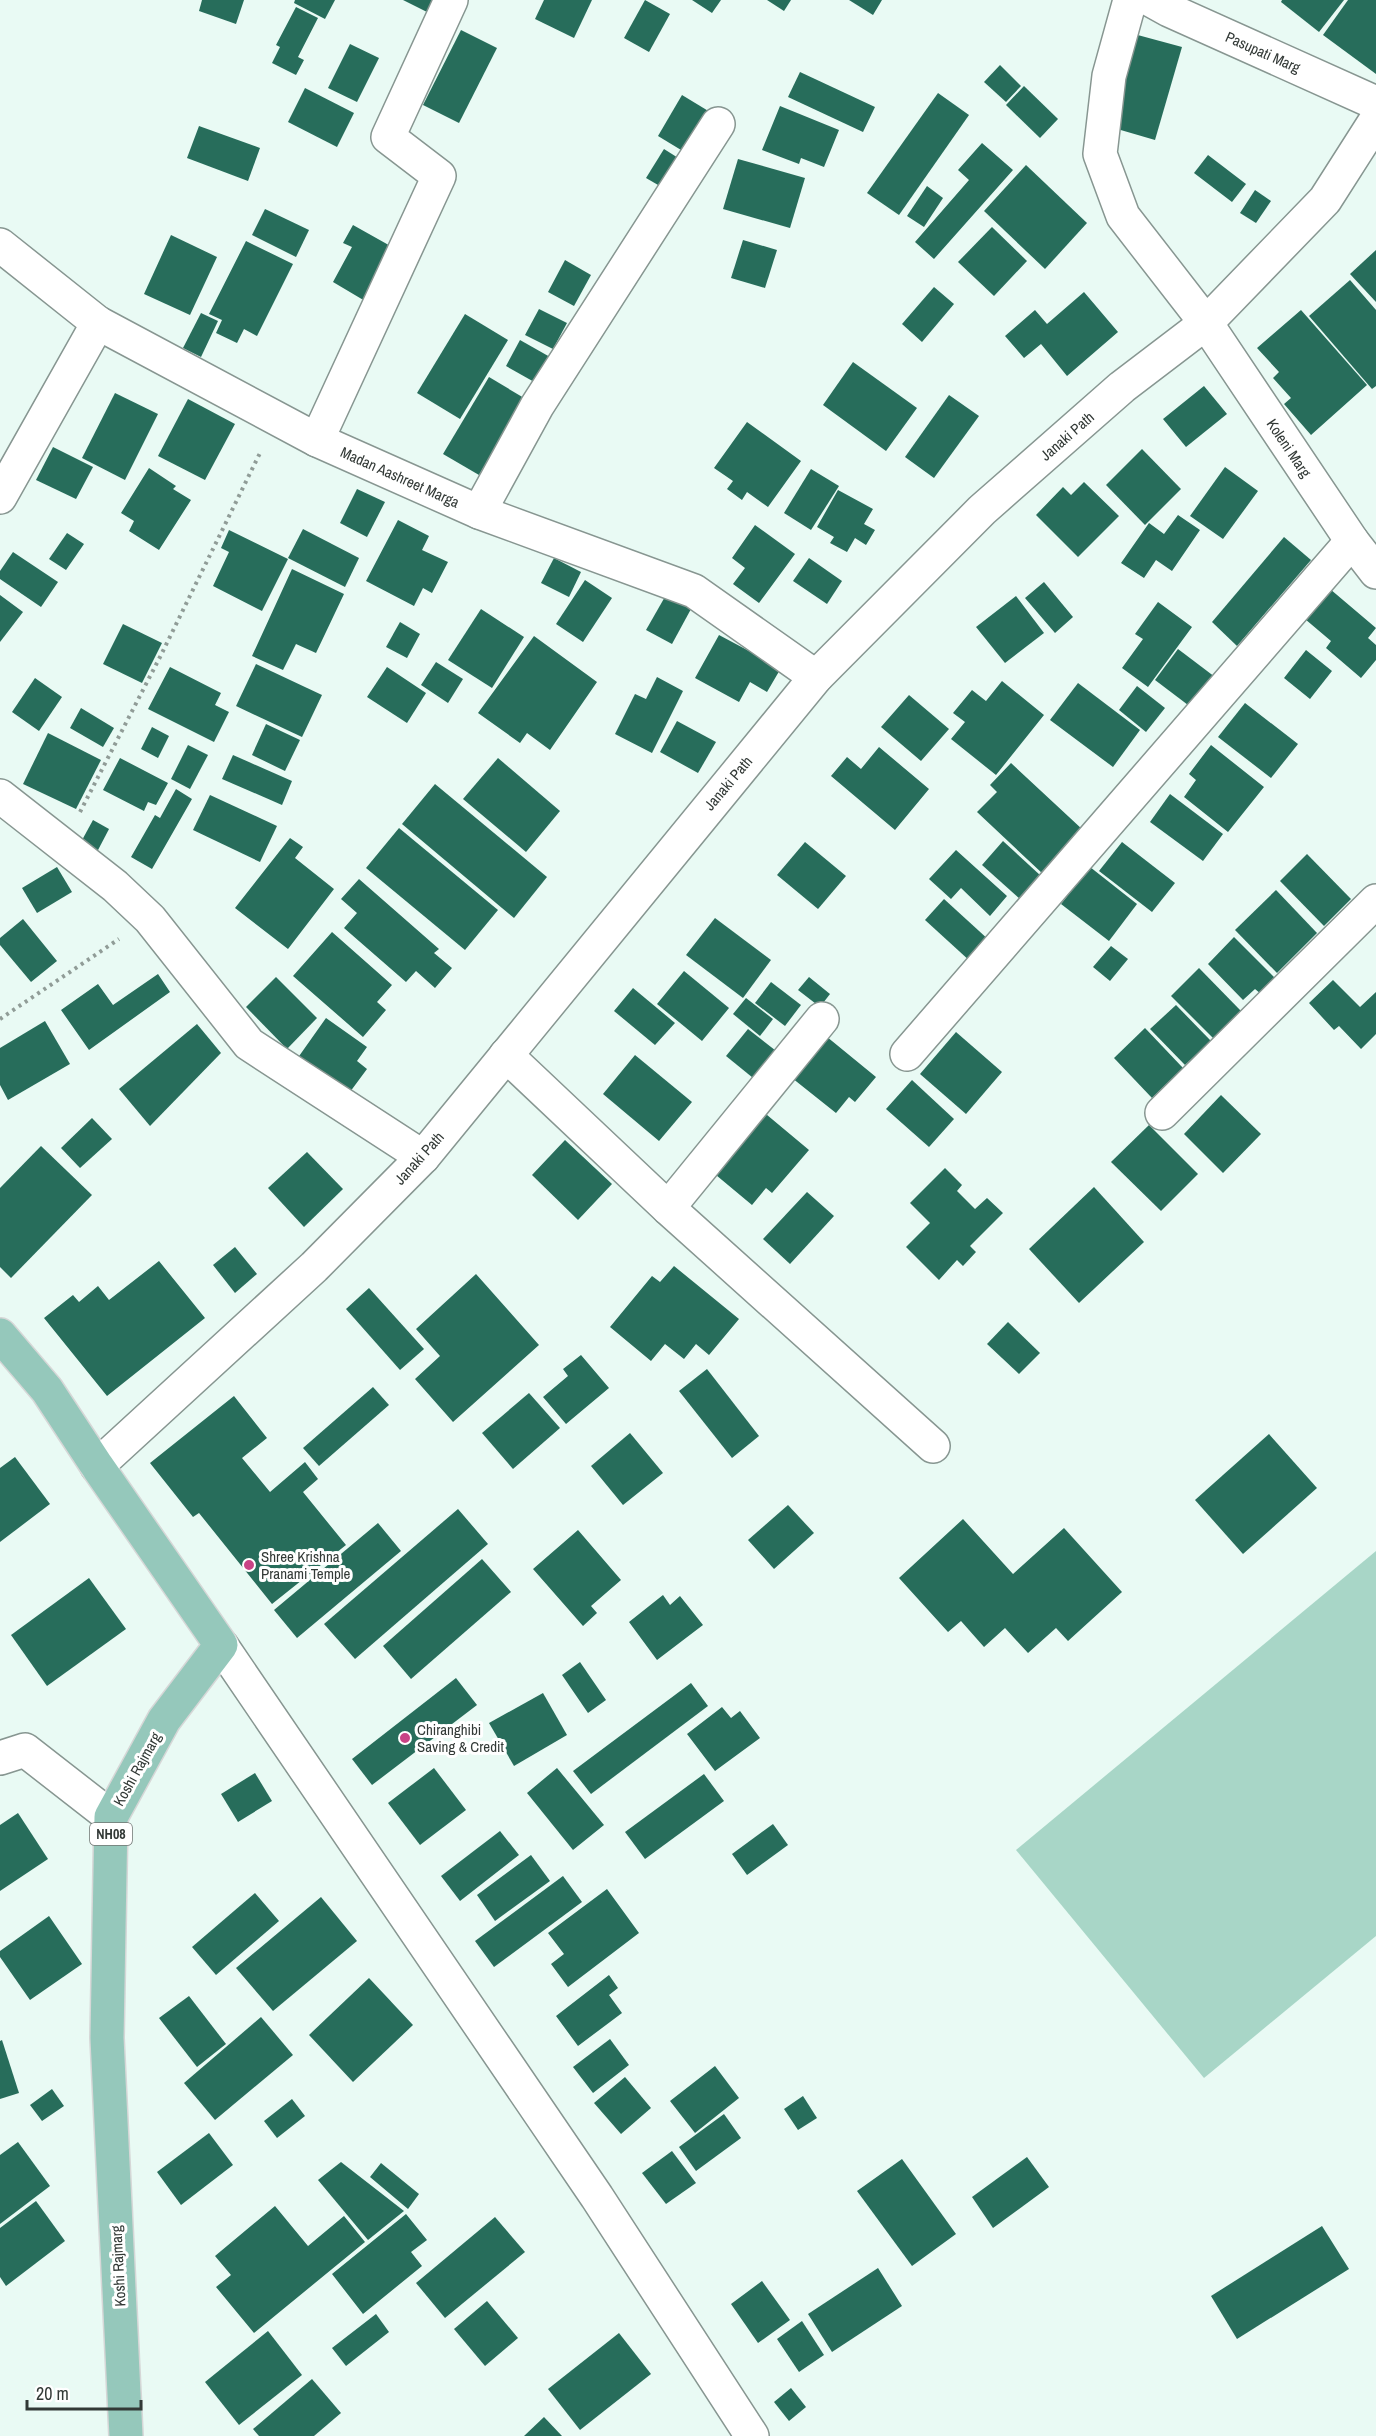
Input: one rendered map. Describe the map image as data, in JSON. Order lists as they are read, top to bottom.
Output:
{
  "streets": {
    "main road": ["Koshi Rajmarg", "NH08"],
    "street": [
      "Pasupati Marg",
      "Janaki Path",
      "Koleni Marg",
      "Madan Aashreet Marga"
    ]
  },
  "crossings": [
    ["Janaki Path", "Koleni Marg"],
    ["Janaki Path", "Madan Aashreet Marga"]
  ],
  "places": ["Shree Krishna Pranami Temple", "Chiranghibi Saving & Credit"],
  "scale_bar": "20 m"
}
